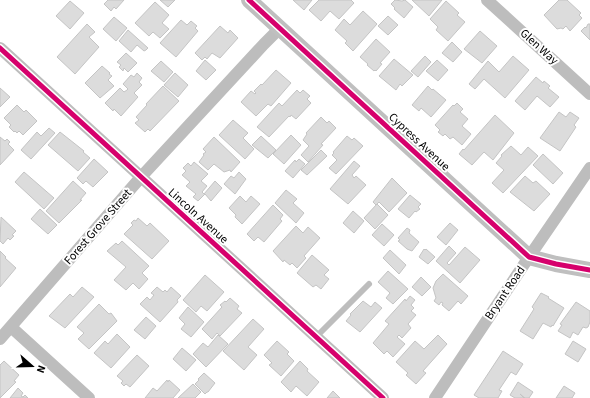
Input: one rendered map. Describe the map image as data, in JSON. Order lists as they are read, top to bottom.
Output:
{
  "streets": {
    "street": [
      "Glen Way",
      "Cypress Avenue",
      "Lincoln Avenue",
      "Forest Grove Street",
      "Bryant Road"
    ]
  },
  "crossings": [
    ["Cypress Avenue", "Forest Grove Street"],
    ["Cypress Avenue", "Bryant Road"],
    ["Lincoln Avenue", "Forest Grove Street"]
  ],
  "north": "right"
}
